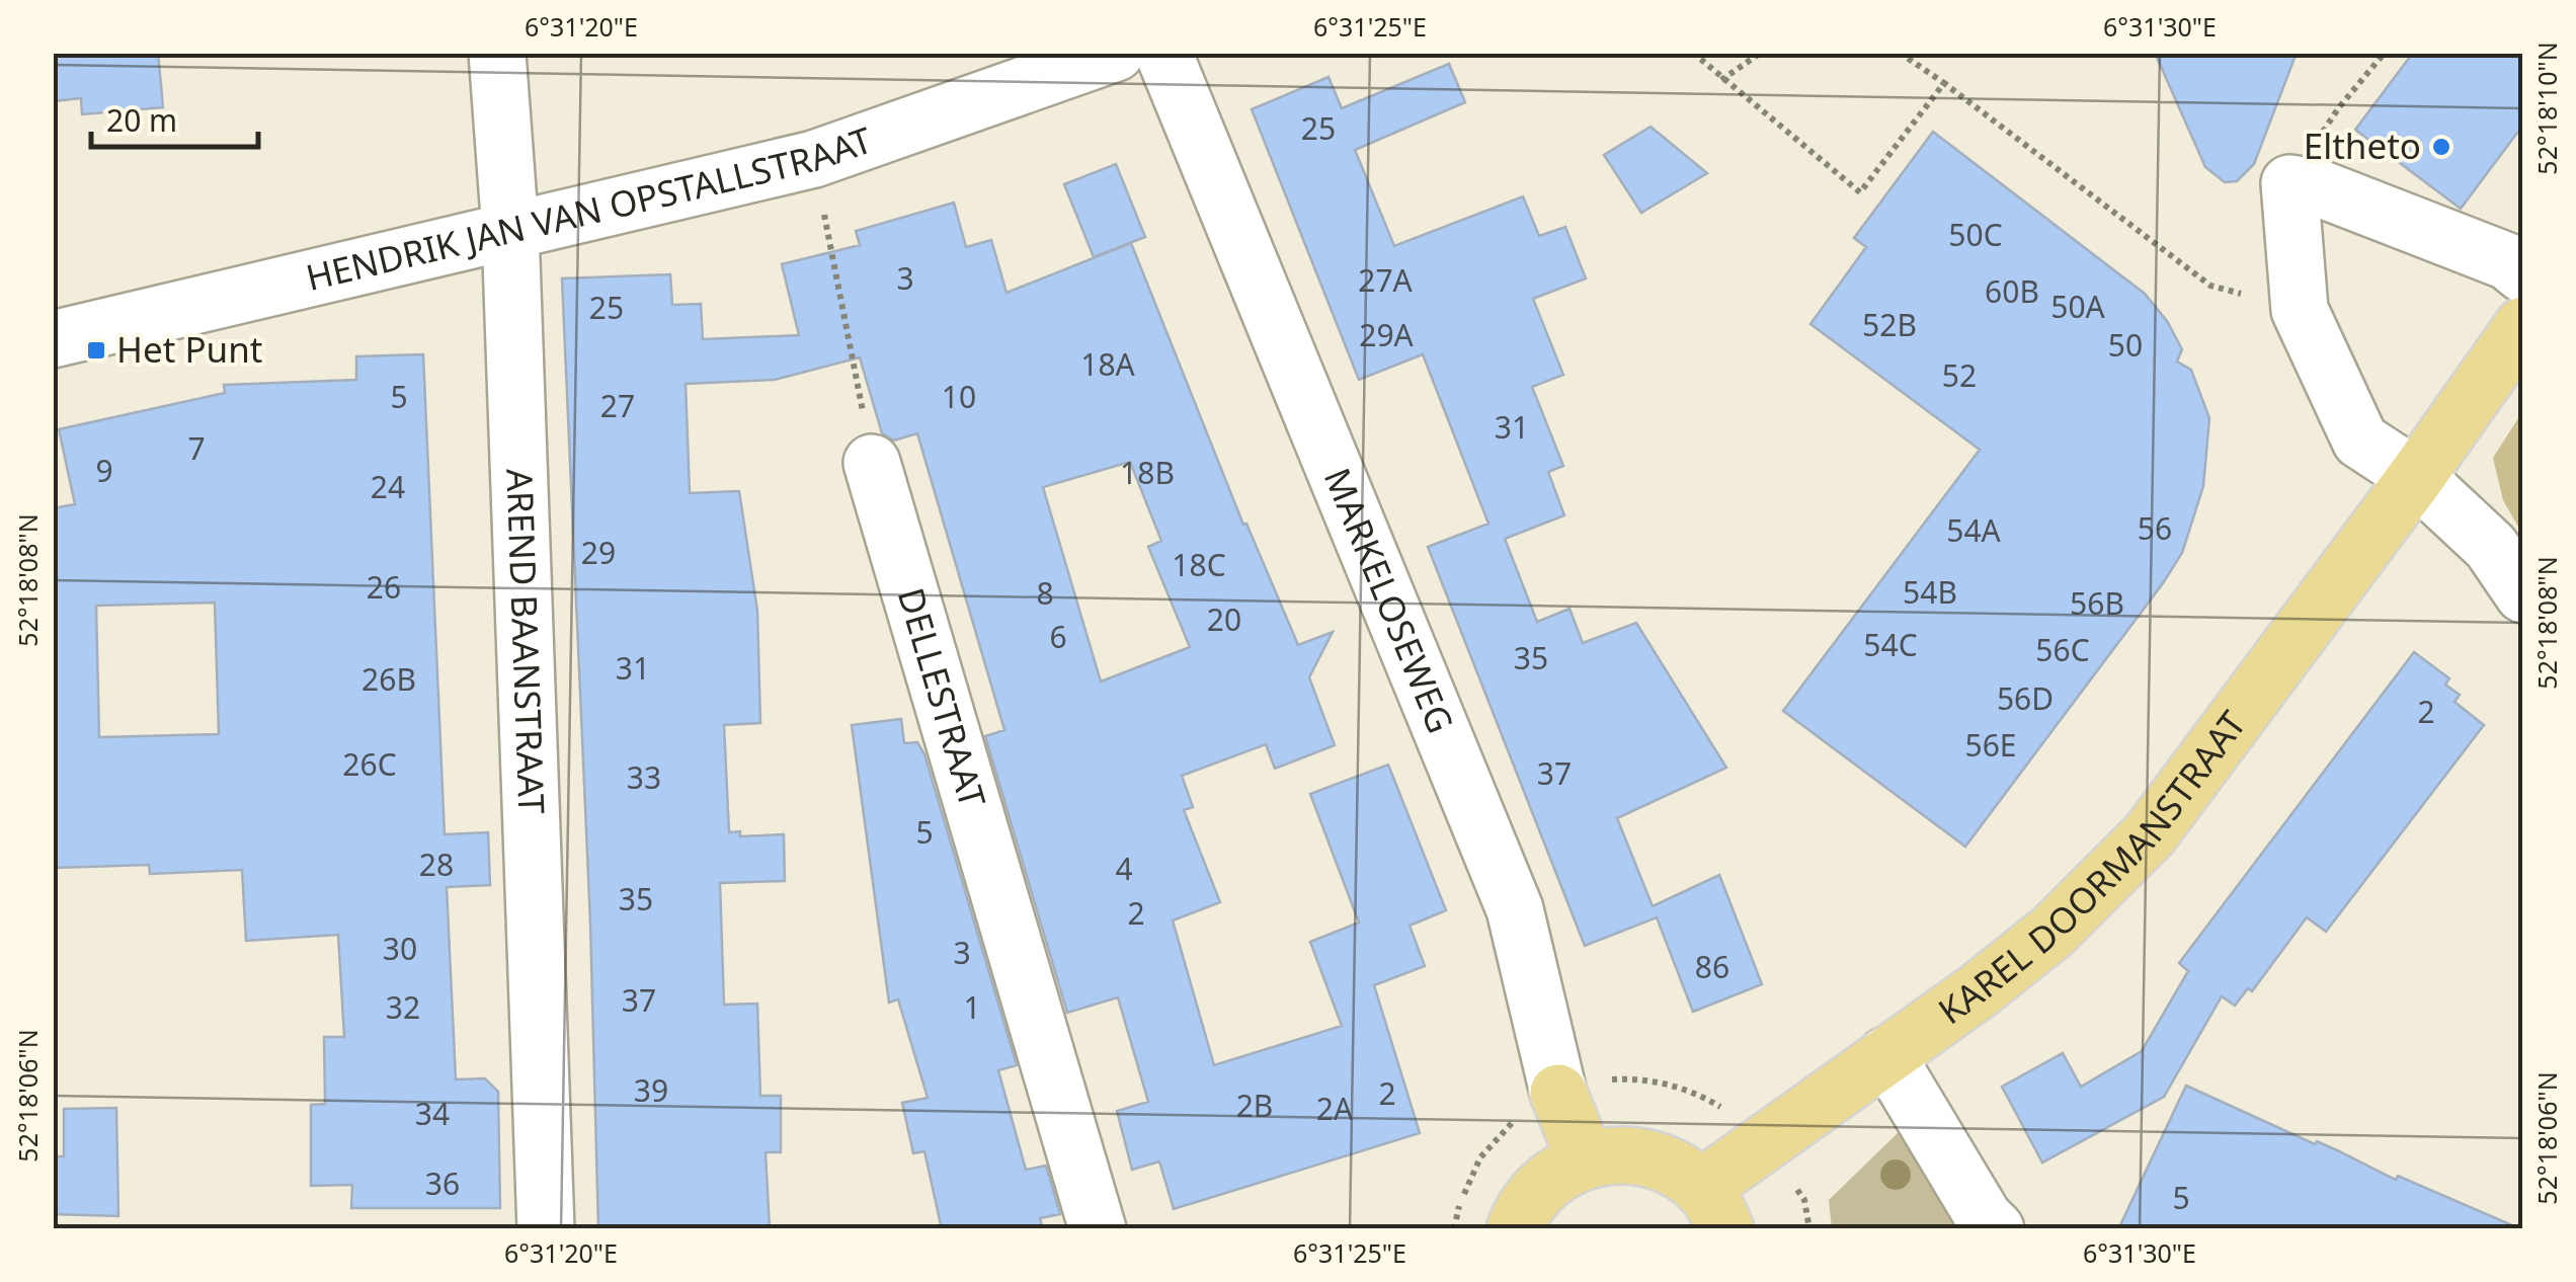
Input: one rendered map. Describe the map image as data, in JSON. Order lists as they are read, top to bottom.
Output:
{
  "streets": {
    "main road": ["MARKELOSEWEG", "KAREL DOORMANSTRAAT"],
    "street": ["HENDRIK JAN VAN OPSTALLSTRAAT", "AREND BAANSTRAAT", "DELLESTRAAT"]
  },
  "crossings": [
    ["HENDRIK JAN VAN OPSTALLSTRAAT", "AREND BAANSTRAAT"]
  ],
  "places": {
    "other": ["Eltheto"],
    "transit": ["Het Punt"]
  },
  "house_numbers": [
    "25",
    "50C",
    "3",
    "27A",
    "60B",
    "50A",
    "25",
    "52B",
    "29A",
    "50",
    "18A",
    "52",
    "5",
    "10",
    "27",
    "31",
    "7",
    "9",
    "18B",
    "24",
    "56",
    "54A",
    "29",
    "18C",
    "26",
    "54B",
    "8",
    "56B",
    "20",
    "6",
    "54C",
    "56C",
    "35",
    "31",
    "26B",
    "56D",
    "2",
    "56E",
    "26C",
    "37",
    "33",
    "5",
    "28",
    "4",
    "35",
    "2",
    "30",
    "3",
    "86",
    "37",
    "32",
    "1",
    "39",
    "2",
    "2B",
    "2A",
    "34",
    "36",
    "5"
  ],
  "scale_bar": "20 m",
  "coordinates": [
    "6°31'20\"E",
    "6°31'25\"E",
    "6°31'30\"E",
    "52°18'10\"N",
    "52°18'08\"N",
    "52°18'06\"N"
  ]
}
